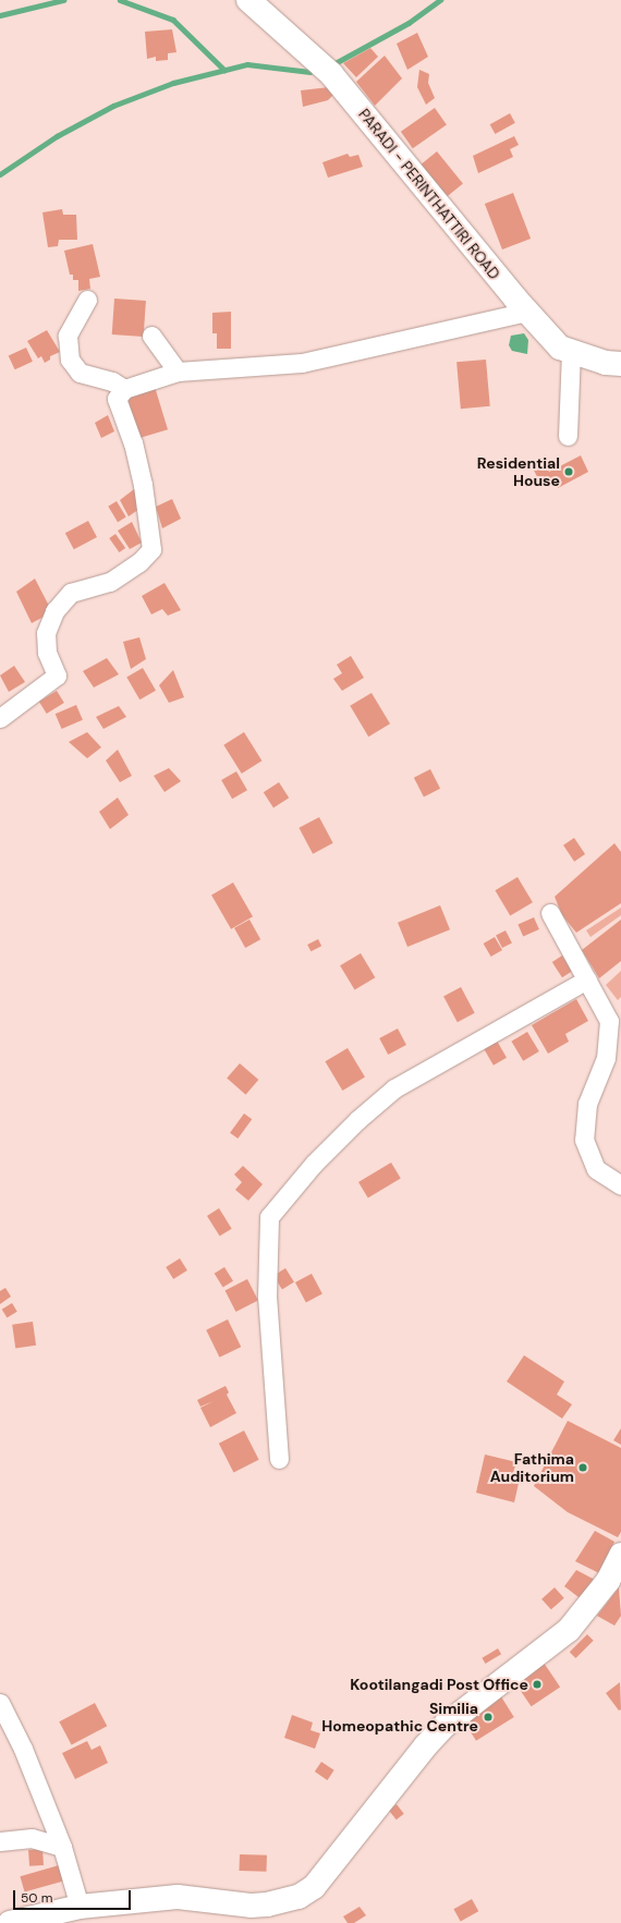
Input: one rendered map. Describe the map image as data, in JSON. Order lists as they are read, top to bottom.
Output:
{
  "streets": {
    "main road": ["PARADI - PERINTHATTIRI ROAD"]
  },
  "places": [
    "Residential House",
    "Fathima Auditorium",
    "Kootilangadi Post Office",
    "Similia Homeopathic Centre"
  ],
  "scale_bar": "50 m"
}
